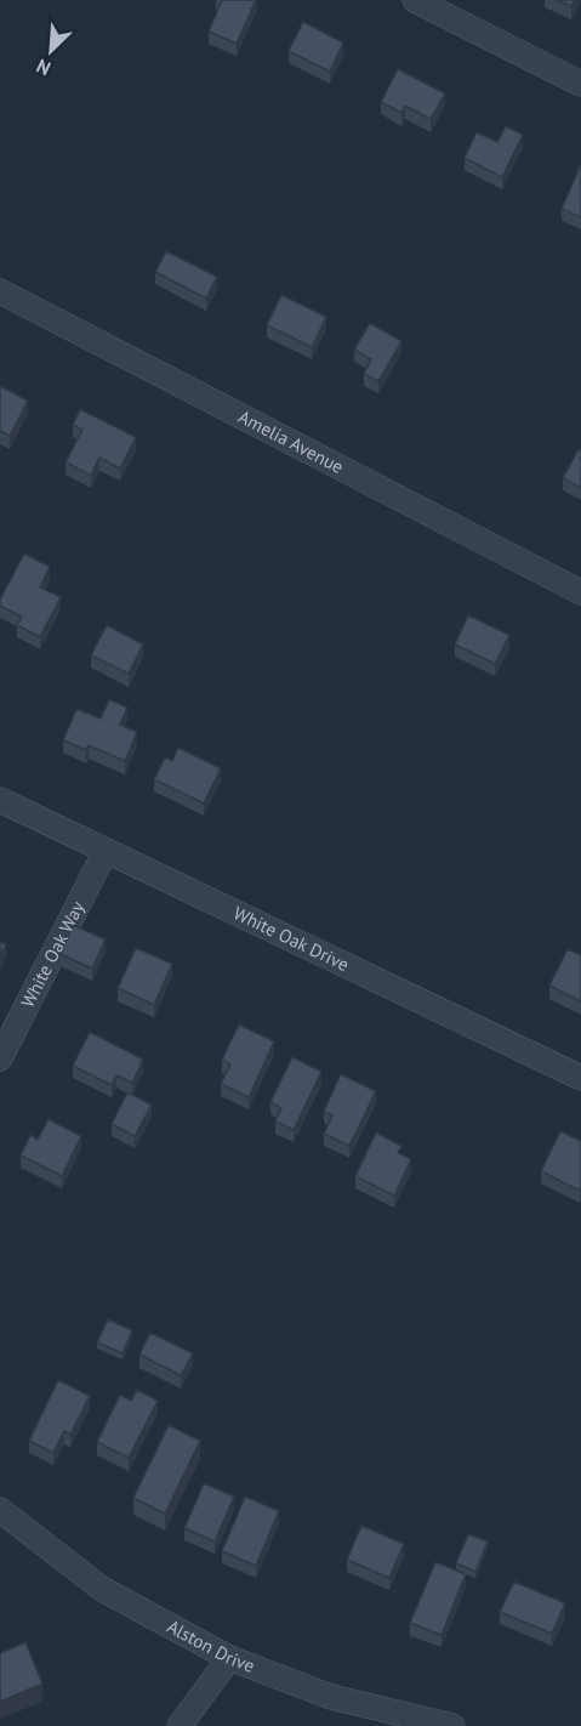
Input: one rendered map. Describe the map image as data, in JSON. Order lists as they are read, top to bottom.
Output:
{
  "streets": {
    "street": [
      "Amelia Avenue",
      "White Oak Drive",
      "White Oak Way",
      "Alston Drive"
    ]
  },
  "crossings": [
    ["White Oak Drive", "White Oak Way"]
  ],
  "north": "bottom left"
}
